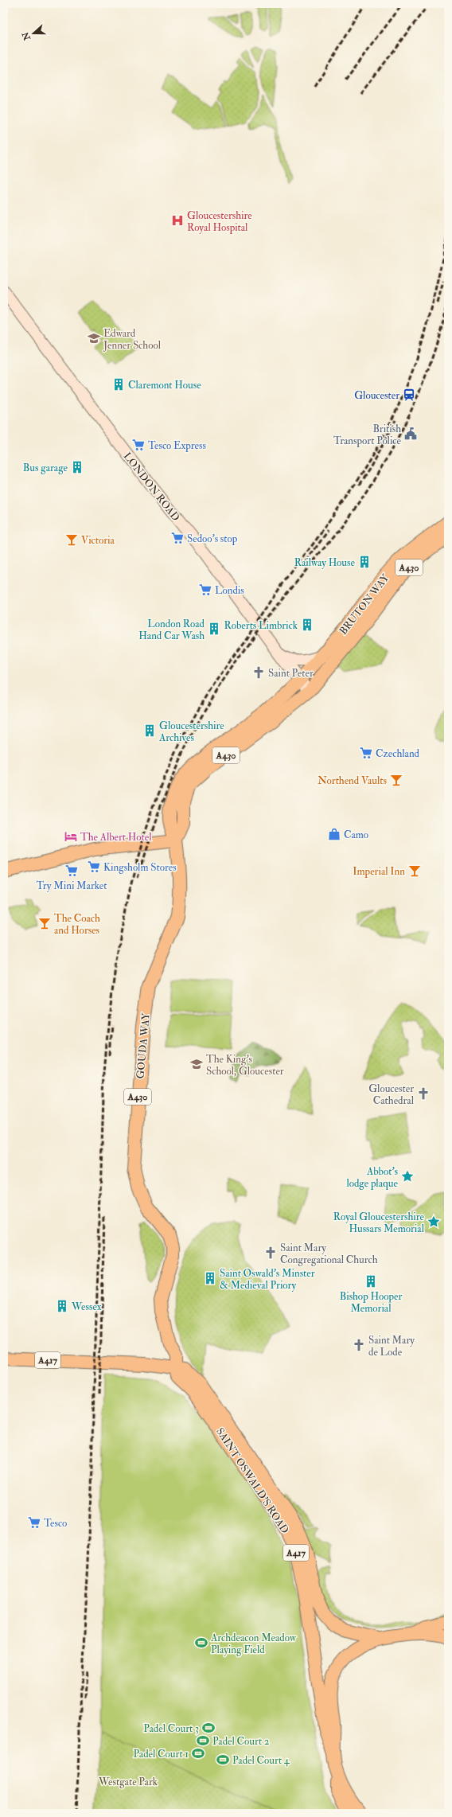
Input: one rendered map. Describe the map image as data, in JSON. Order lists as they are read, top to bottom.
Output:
{
  "streets": {
    "main road": [
      "LONDON ROAD",
      "A430",
      "BRUTON WAY",
      "GOUDA WAY",
      "A417",
      "SAINT OSWALD'S ROAD"
    ]
  },
  "crossings": [
    ["LONDON ROAD", "A430"],
    ["LONDON ROAD", "BRUTON WAY"],
    ["A430", "BRUTON WAY"],
    ["A430", "GOUDA WAY"],
    ["GOUDA WAY", "SAINT OSWALD'S ROAD"],
    ["A417", "SAINT OSWALD'S ROAD"]
  ],
  "parks": ["Westgate Park"],
  "places": {
    "hospital": ["Gloucestershire Royal Hospital"],
    "school or university": ["Edward Jenner School", "The King's School, Gloucester"],
    "building": [
      "Claremont House",
      "Bus garage",
      "Railway House",
      "Roberts Limbrick",
      "London Road Hand Car Wash",
      "Gloucestershire Archives",
      "Saint Oswald's Minster & Medieval Priory",
      "Bishop Hooper Memorial",
      "Wessex"
    ],
    "station": ["Gloucester"],
    "public building": ["British Transport Police"],
    "supermarket": [
      "Tesco Express",
      "Sedoo's stop",
      "Londis",
      "Czechland",
      "Kingsholm Stores",
      "Try Mini Market",
      "Tesco"
    ],
    "bar": [
      "Victoria",
      "Northend Vaults",
      "Imperial Inn",
      "The Coach and Horses"
    ],
    "church": [
      "Saint Peter",
      "Gloucester Cathedral",
      "Saint Mary Congregational Church",
      "Saint Mary de Lode"
    ],
    "shop": ["Camo"],
    "hotel": ["The Albert Hotel"],
    "place": ["Abbot's lodge plaque", "Royal Gloucestershire Hussars Memorial"],
    "sports": [
      "Archdeacon Meadow Playing Field",
      "Padel Court 3",
      "Padel Court 2",
      "Padel Court 1",
      "Padel Court 4"
    ]
  },
  "north": "left"
}
